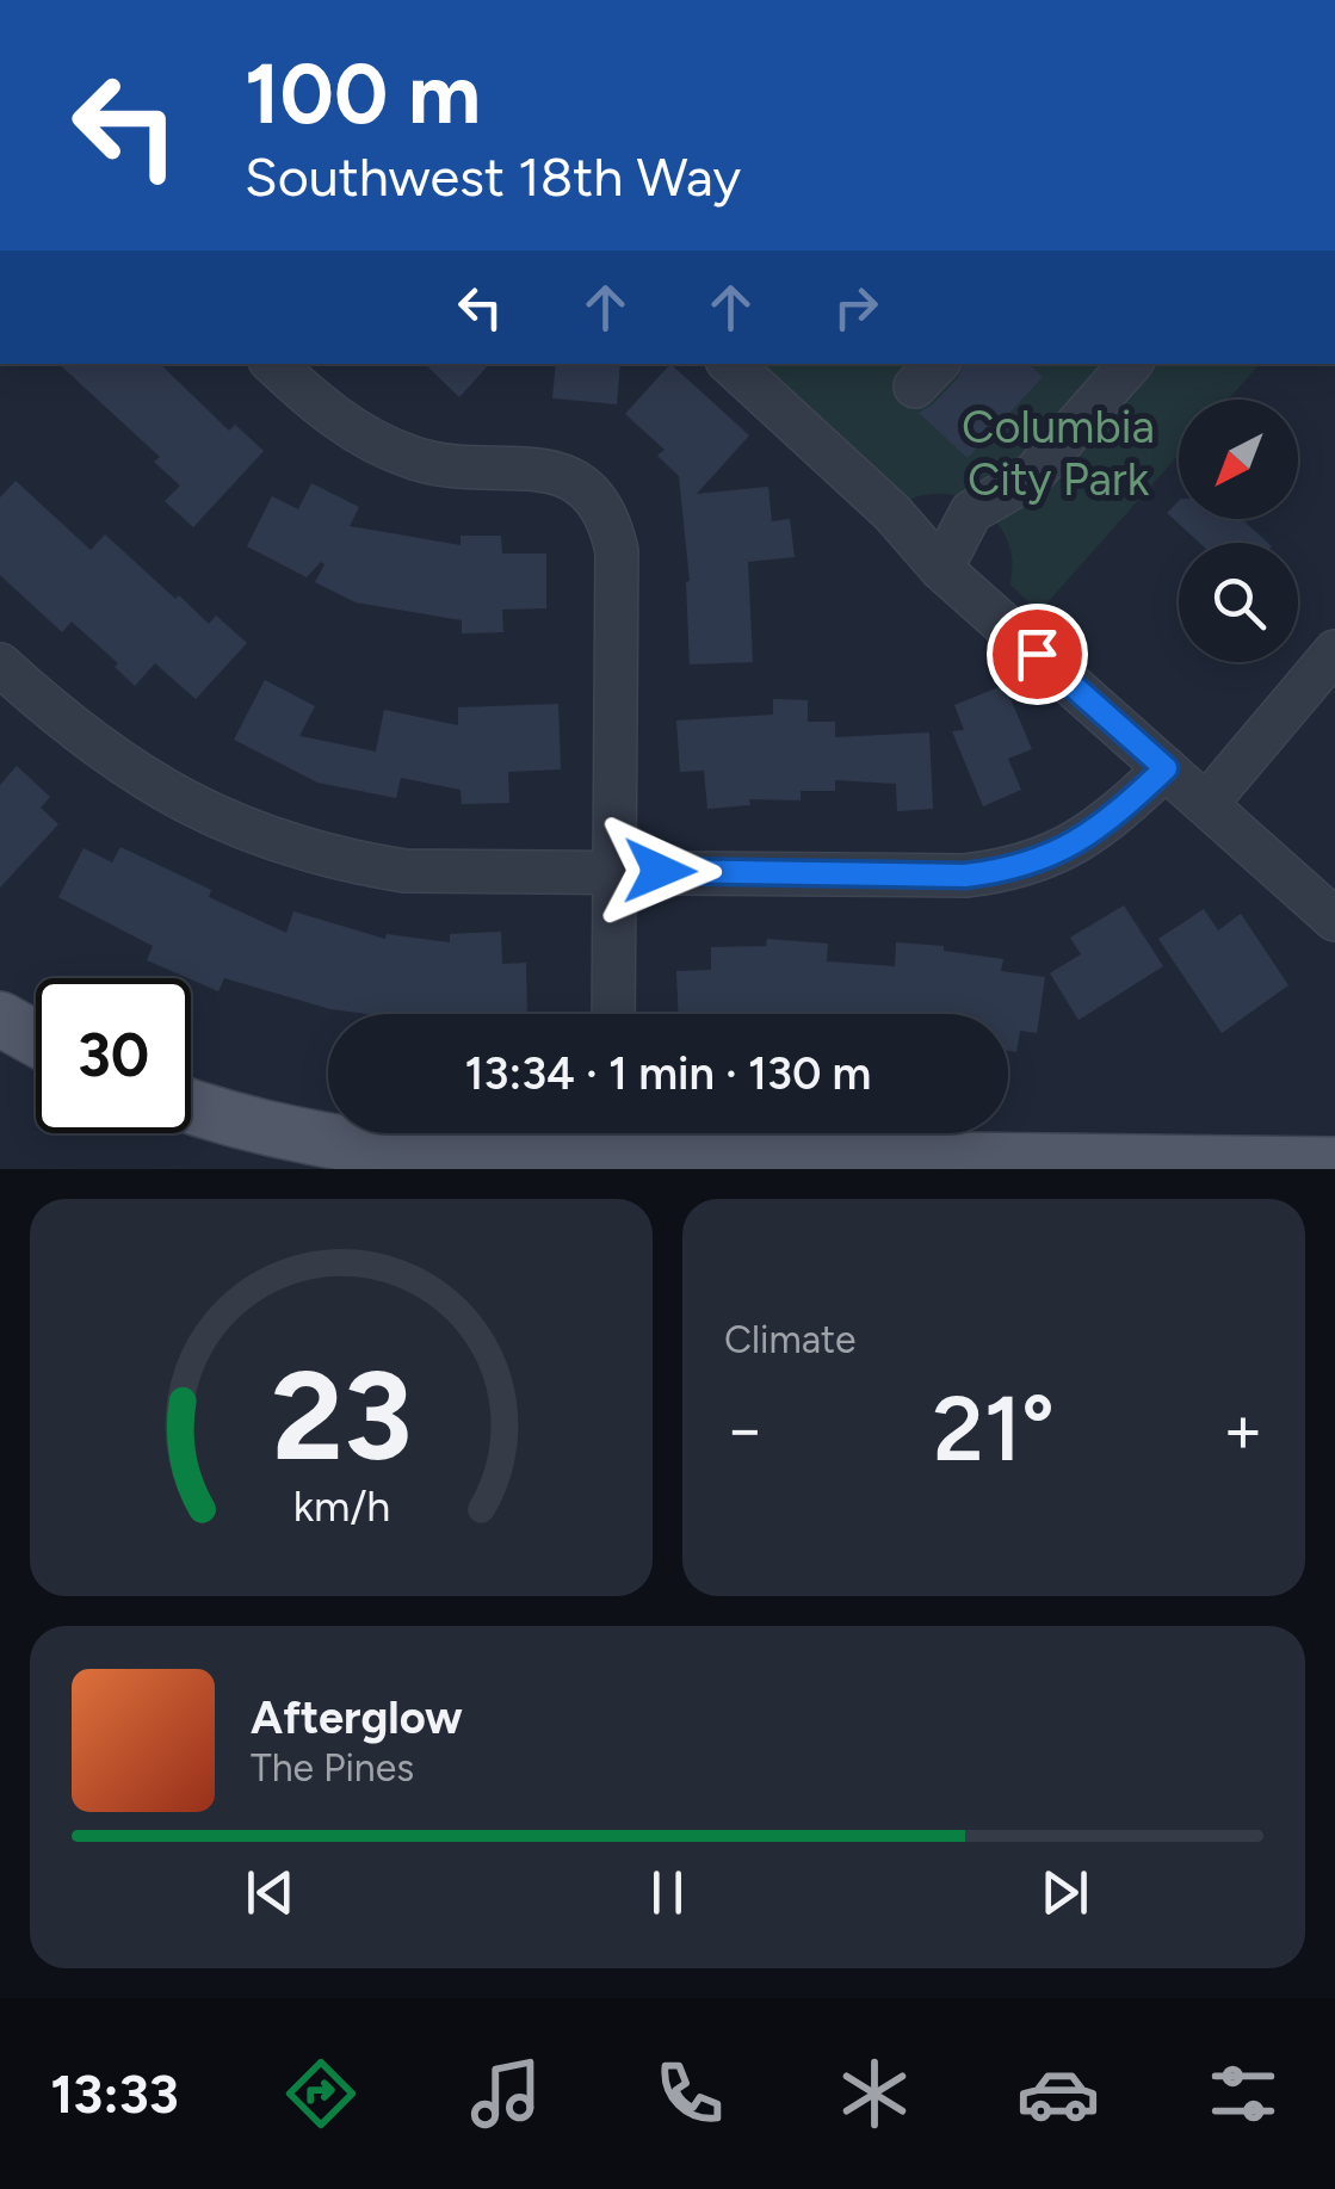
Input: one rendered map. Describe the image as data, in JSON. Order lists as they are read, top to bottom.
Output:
{
  "parks": ["Columbia City Park"],
  "north": "bottom left",
  "page": {
    "turn": ["100 m", "Southwest 18th Way"],
    "limit": "30",
    "trip": "13:34 · 1 min · 130 m",
    "tile": "Climate",
    "heat": ["−", "21°", "+"],
    "song": ["Afterglow", "The Pines"],
    "tabs": "13:33",
    "gauge": ["23", "km/h"]
  }
}
